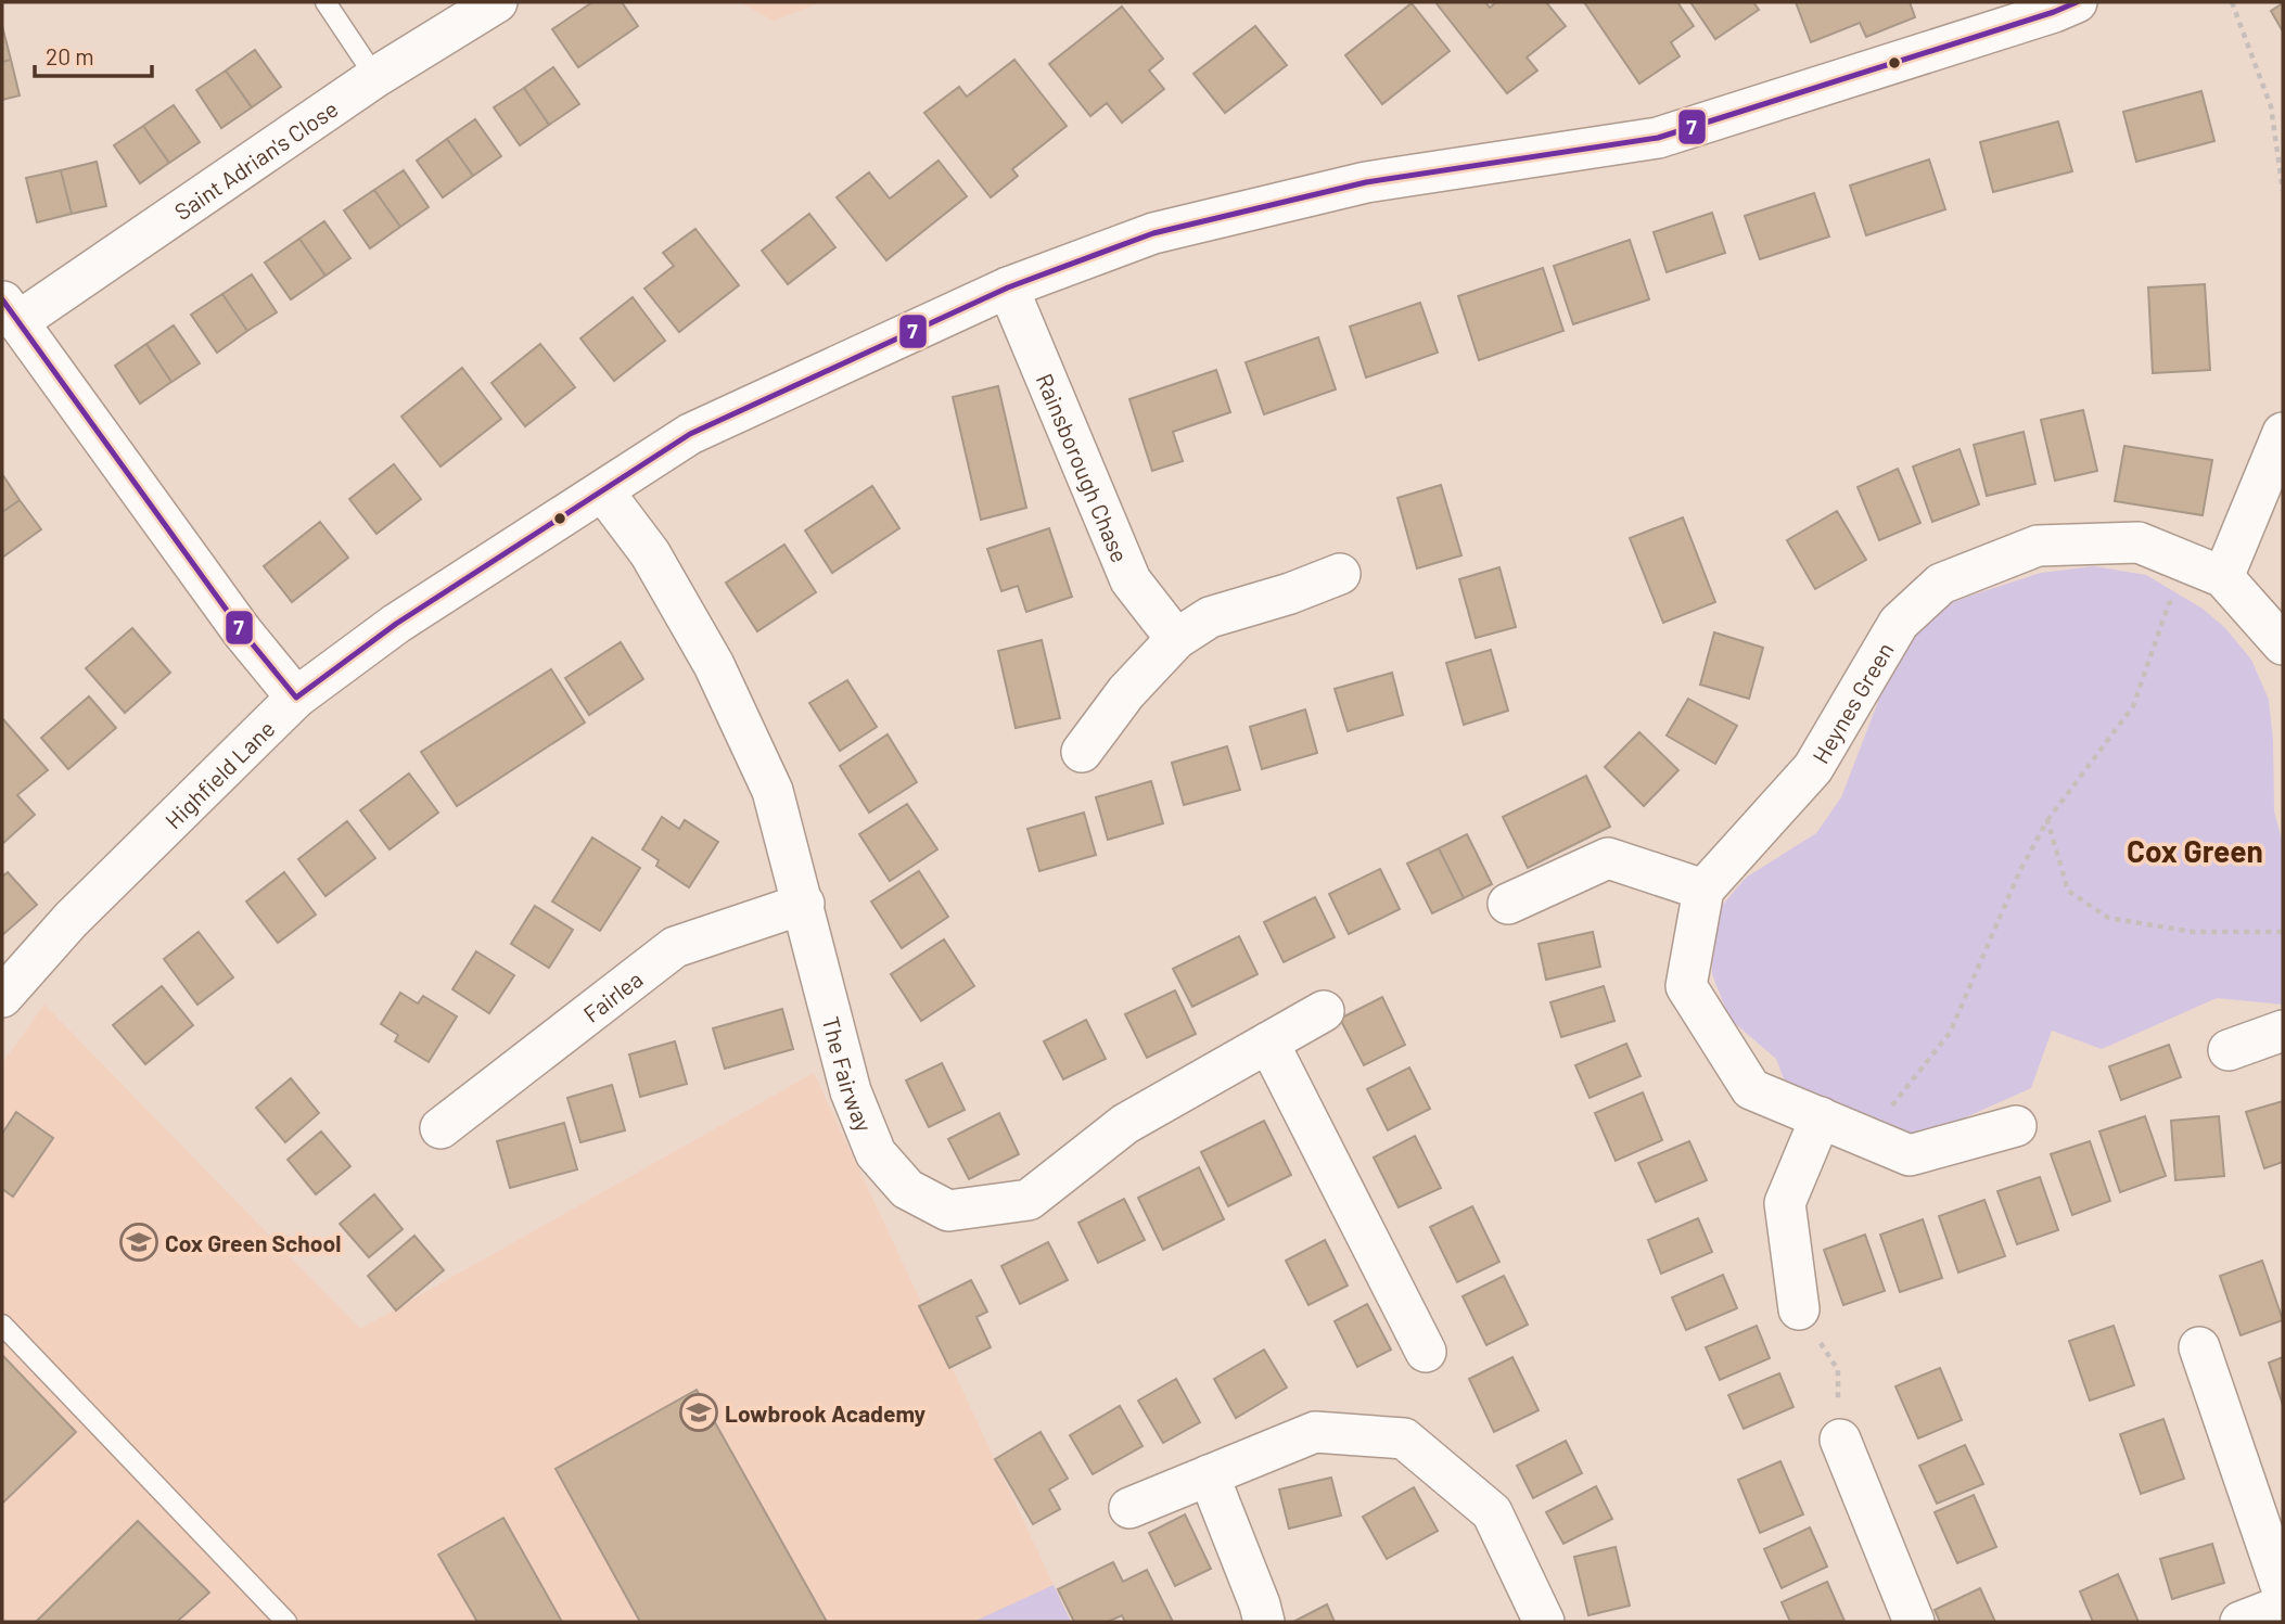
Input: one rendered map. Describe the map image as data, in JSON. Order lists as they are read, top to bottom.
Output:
{
  "streets": {
    "street": [
      "Saint Adrian's Close",
      "Rainsborough Chase",
      "Heynes Green",
      "Highfield Lane",
      "Fairlea",
      "The Fairway"
    ]
  },
  "crossings": [
    ["Rainsborough Chase", "Highfield Lane"],
    ["Highfield Lane", "The Fairway"],
    ["Fairlea", "The Fairway"]
  ],
  "districts": ["Cox Green"],
  "places": {
    "school or university": ["Cox Green School", "Lowbrook Academy"]
  },
  "lines": ["transit line 7"],
  "scale_bar": "20 m"
}
